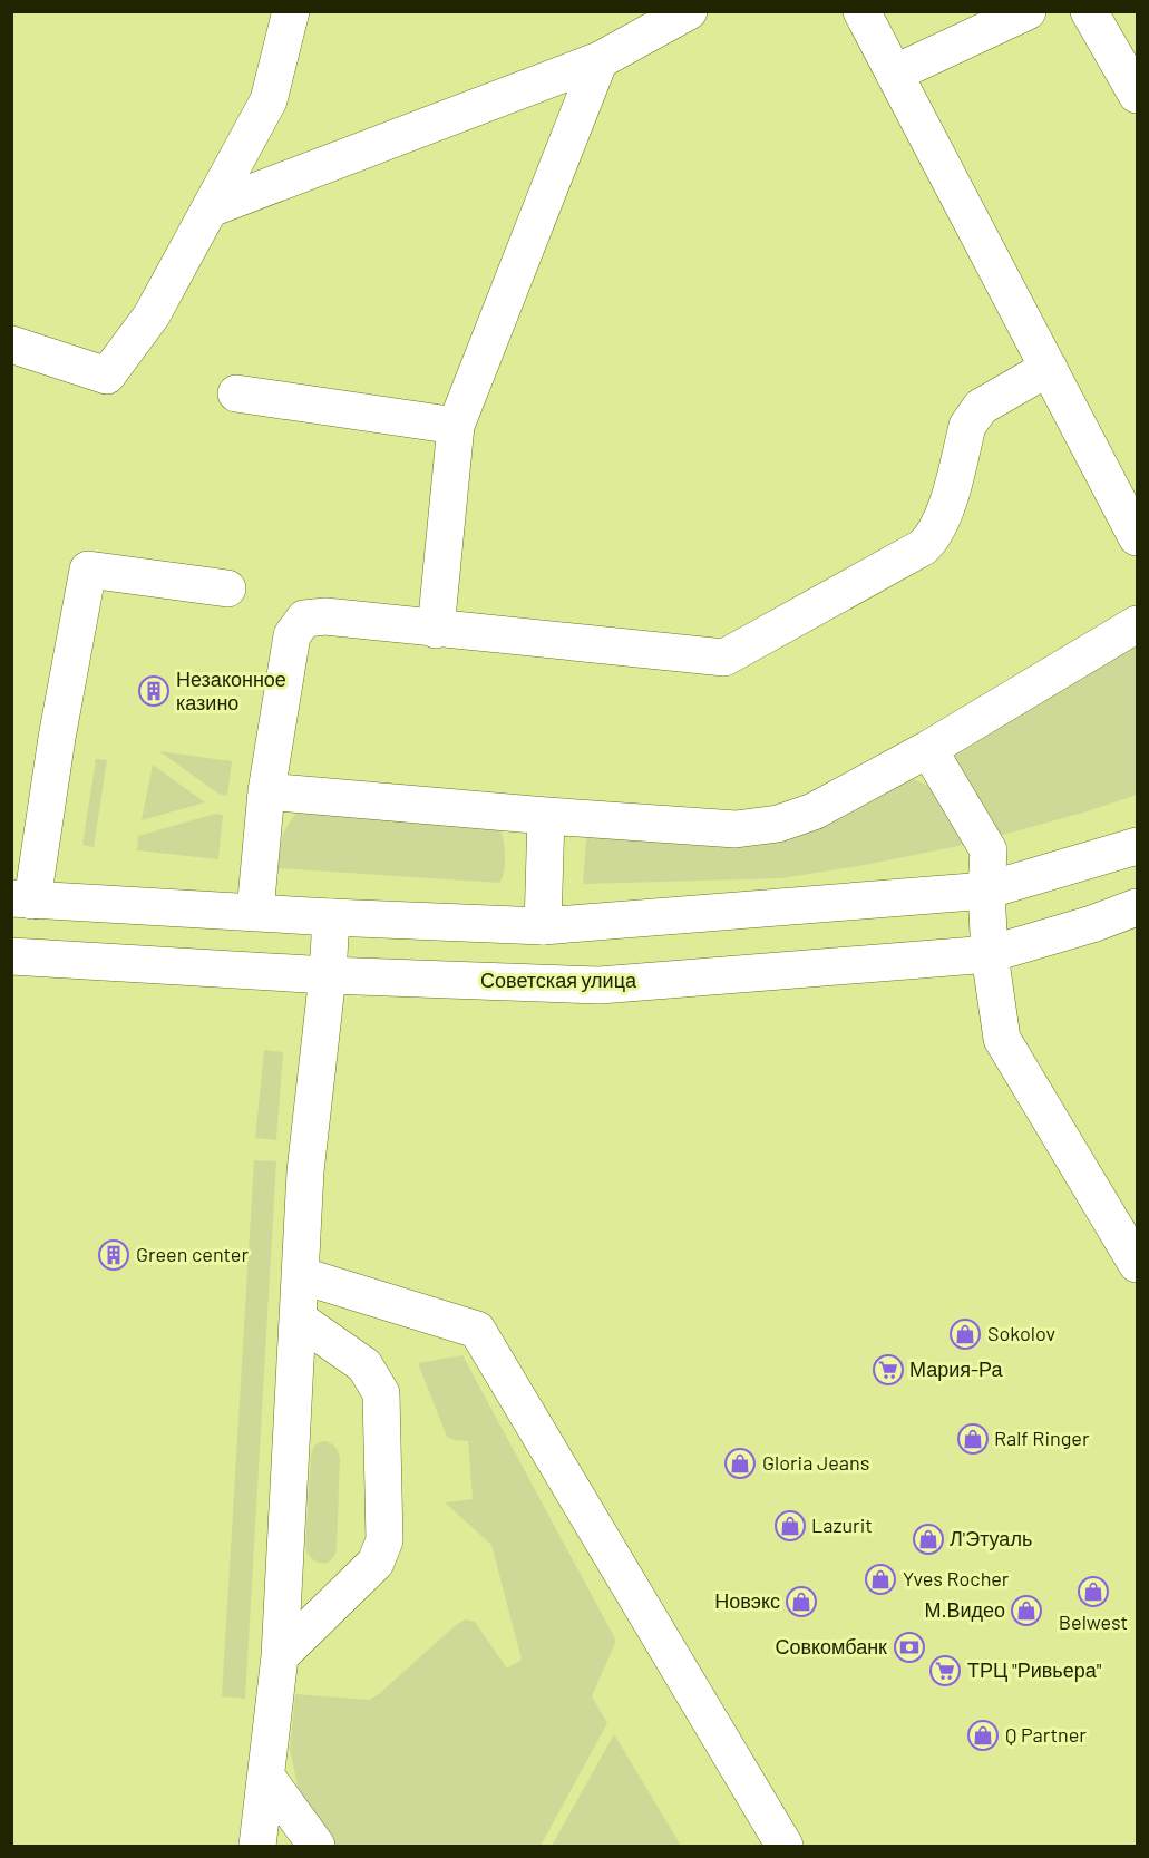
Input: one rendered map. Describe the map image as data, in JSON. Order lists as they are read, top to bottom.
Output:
{
  "streets": {
    "main road": ["Советская улица"]
  },
  "places": {
    "building": ["Незаконное казино", "Green center"],
    "shop": [
      "Sokolov",
      "Ralf Ringer",
      "Gloria Jeans",
      "Lazurit",
      "Л'Этуаль",
      "Yves Rocher",
      "Belwest",
      "Новэкс",
      "М.Видео",
      "Q Partner"
    ],
    "supermarket": ["Мария-Ра", "ТРЦ \"Ривьера\""],
    "bank": ["Совкомбанк"]
  }
}
